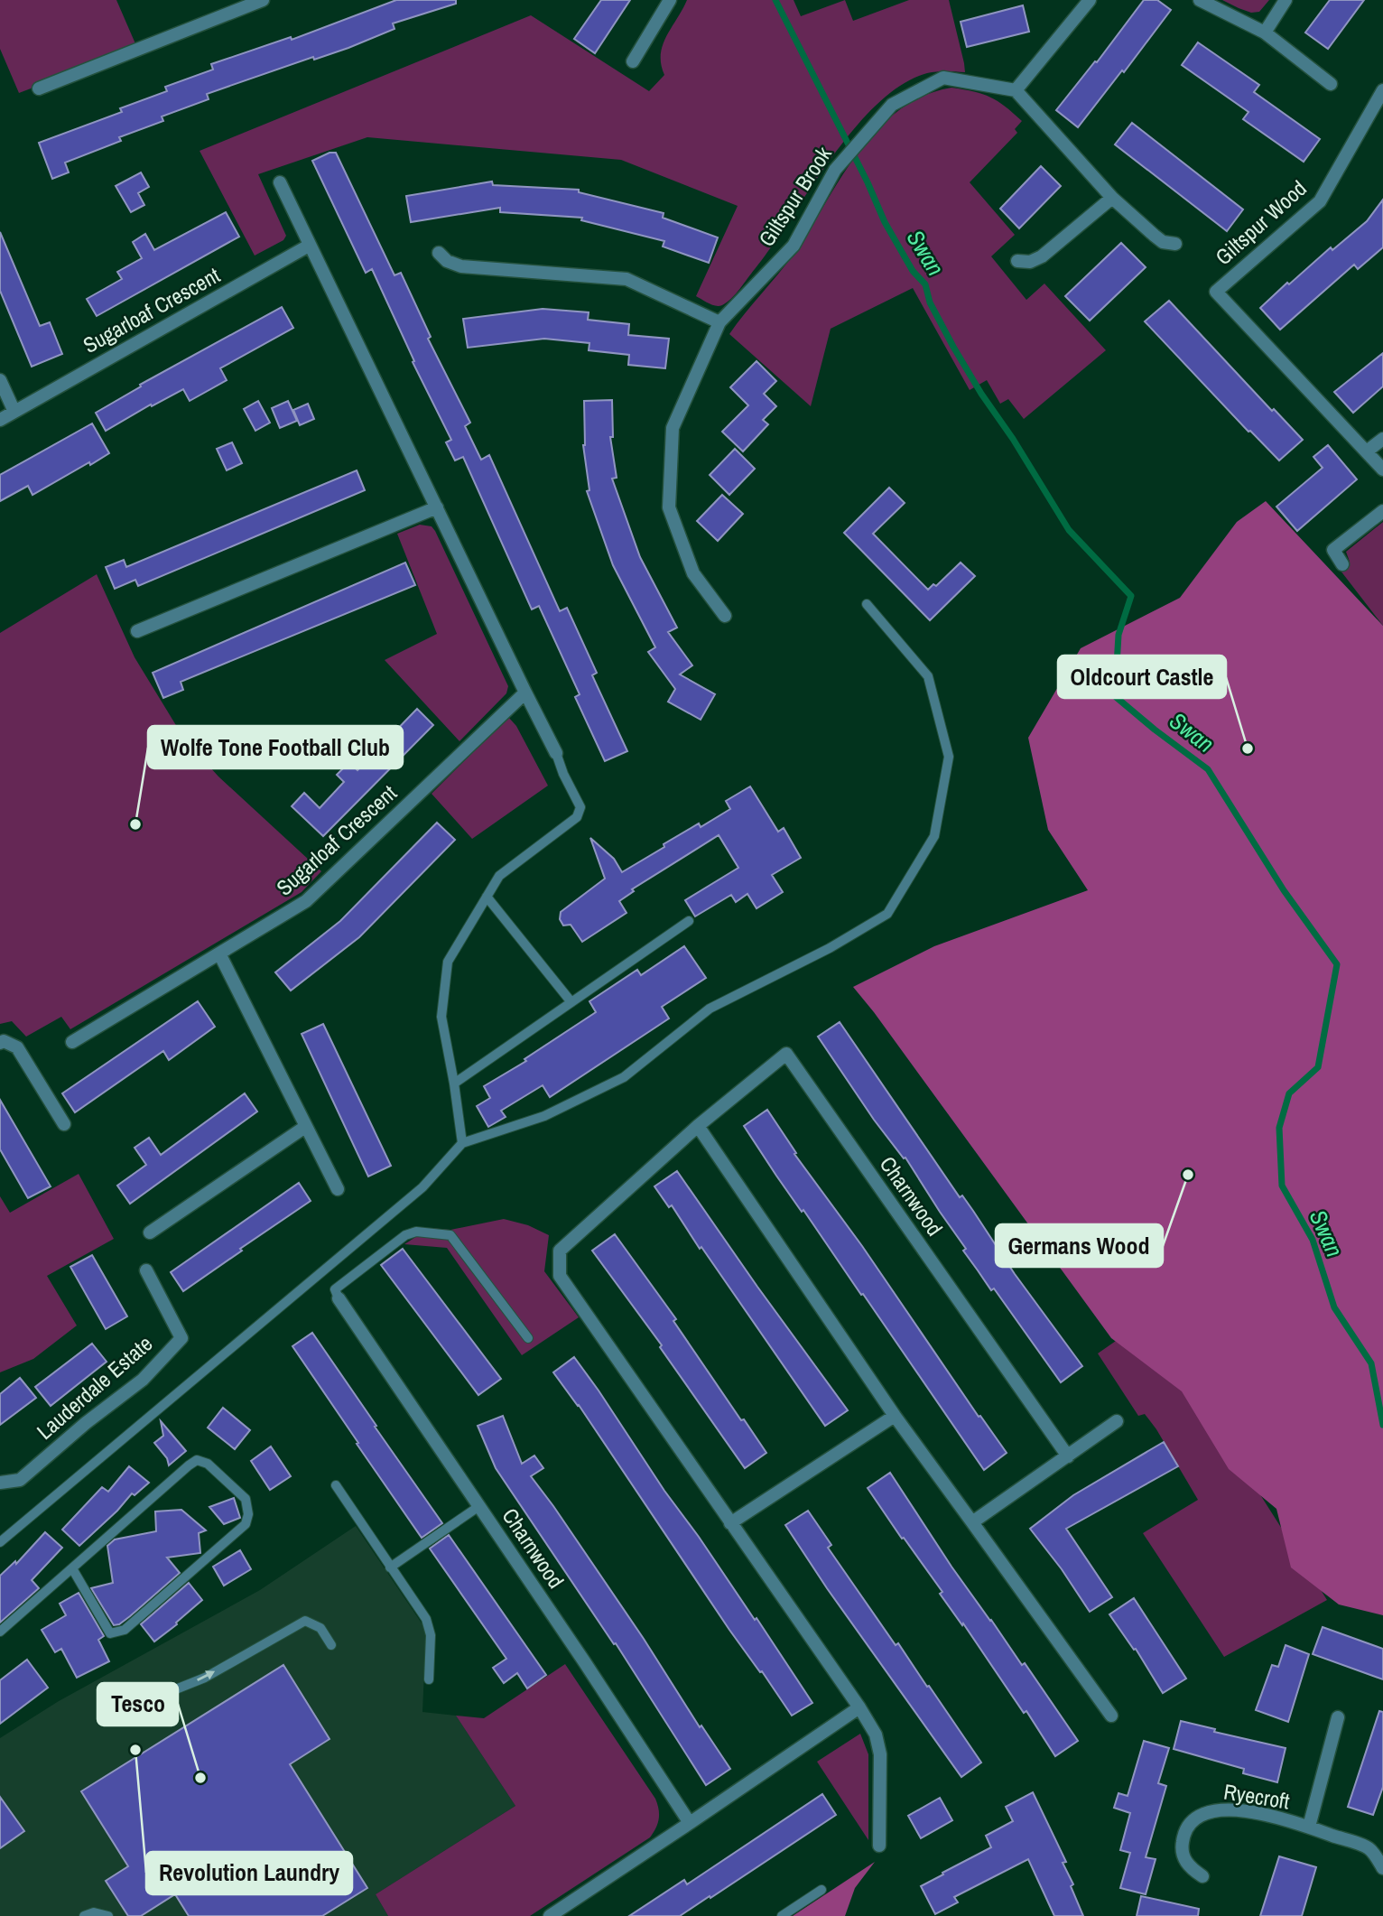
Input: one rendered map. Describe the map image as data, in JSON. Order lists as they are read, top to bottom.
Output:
{
  "streets": {
    "street": [
      "Giltspur Brook",
      "Giltspur Wood",
      "Sugarloaf Crescent",
      "Charnwood",
      "Lauderdale Estate",
      "Ryecroft"
    ]
  },
  "water": ["Swan"],
  "places": [
    "Oldcourt Castle",
    "Wolfe Tone Football Club",
    "Germans Wood",
    "Revolution Laundry",
    "Tesco"
  ]
}
